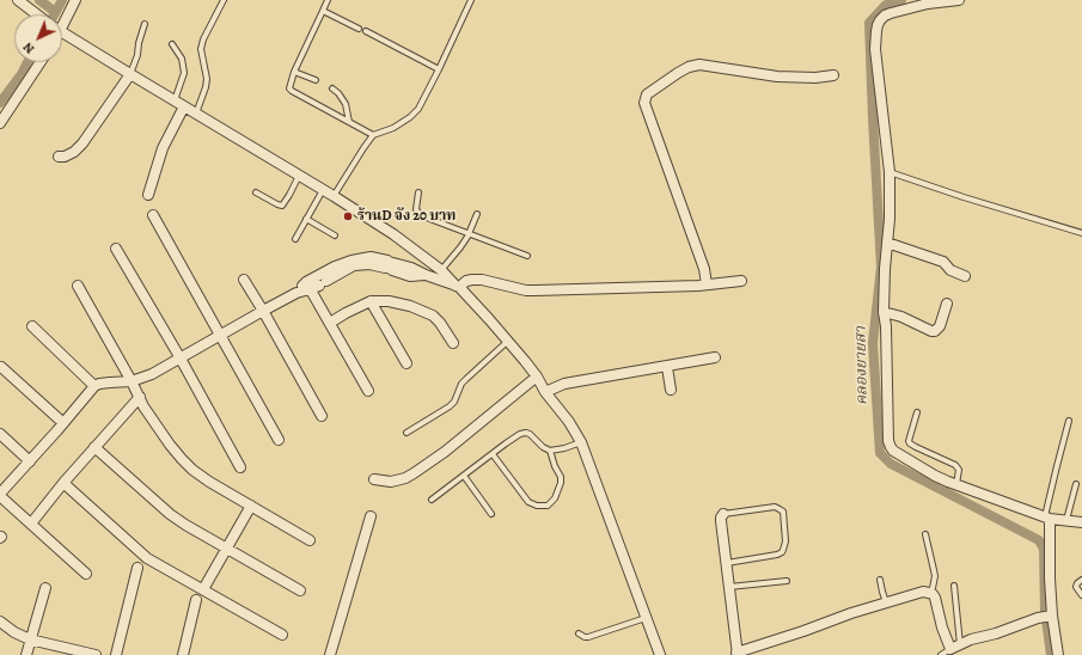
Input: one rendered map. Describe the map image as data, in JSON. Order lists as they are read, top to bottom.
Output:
{
  "water": ["คลองยายสา"],
  "places": ["ร้านD จัง 20 บาท"],
  "north": "bottom left"
}
